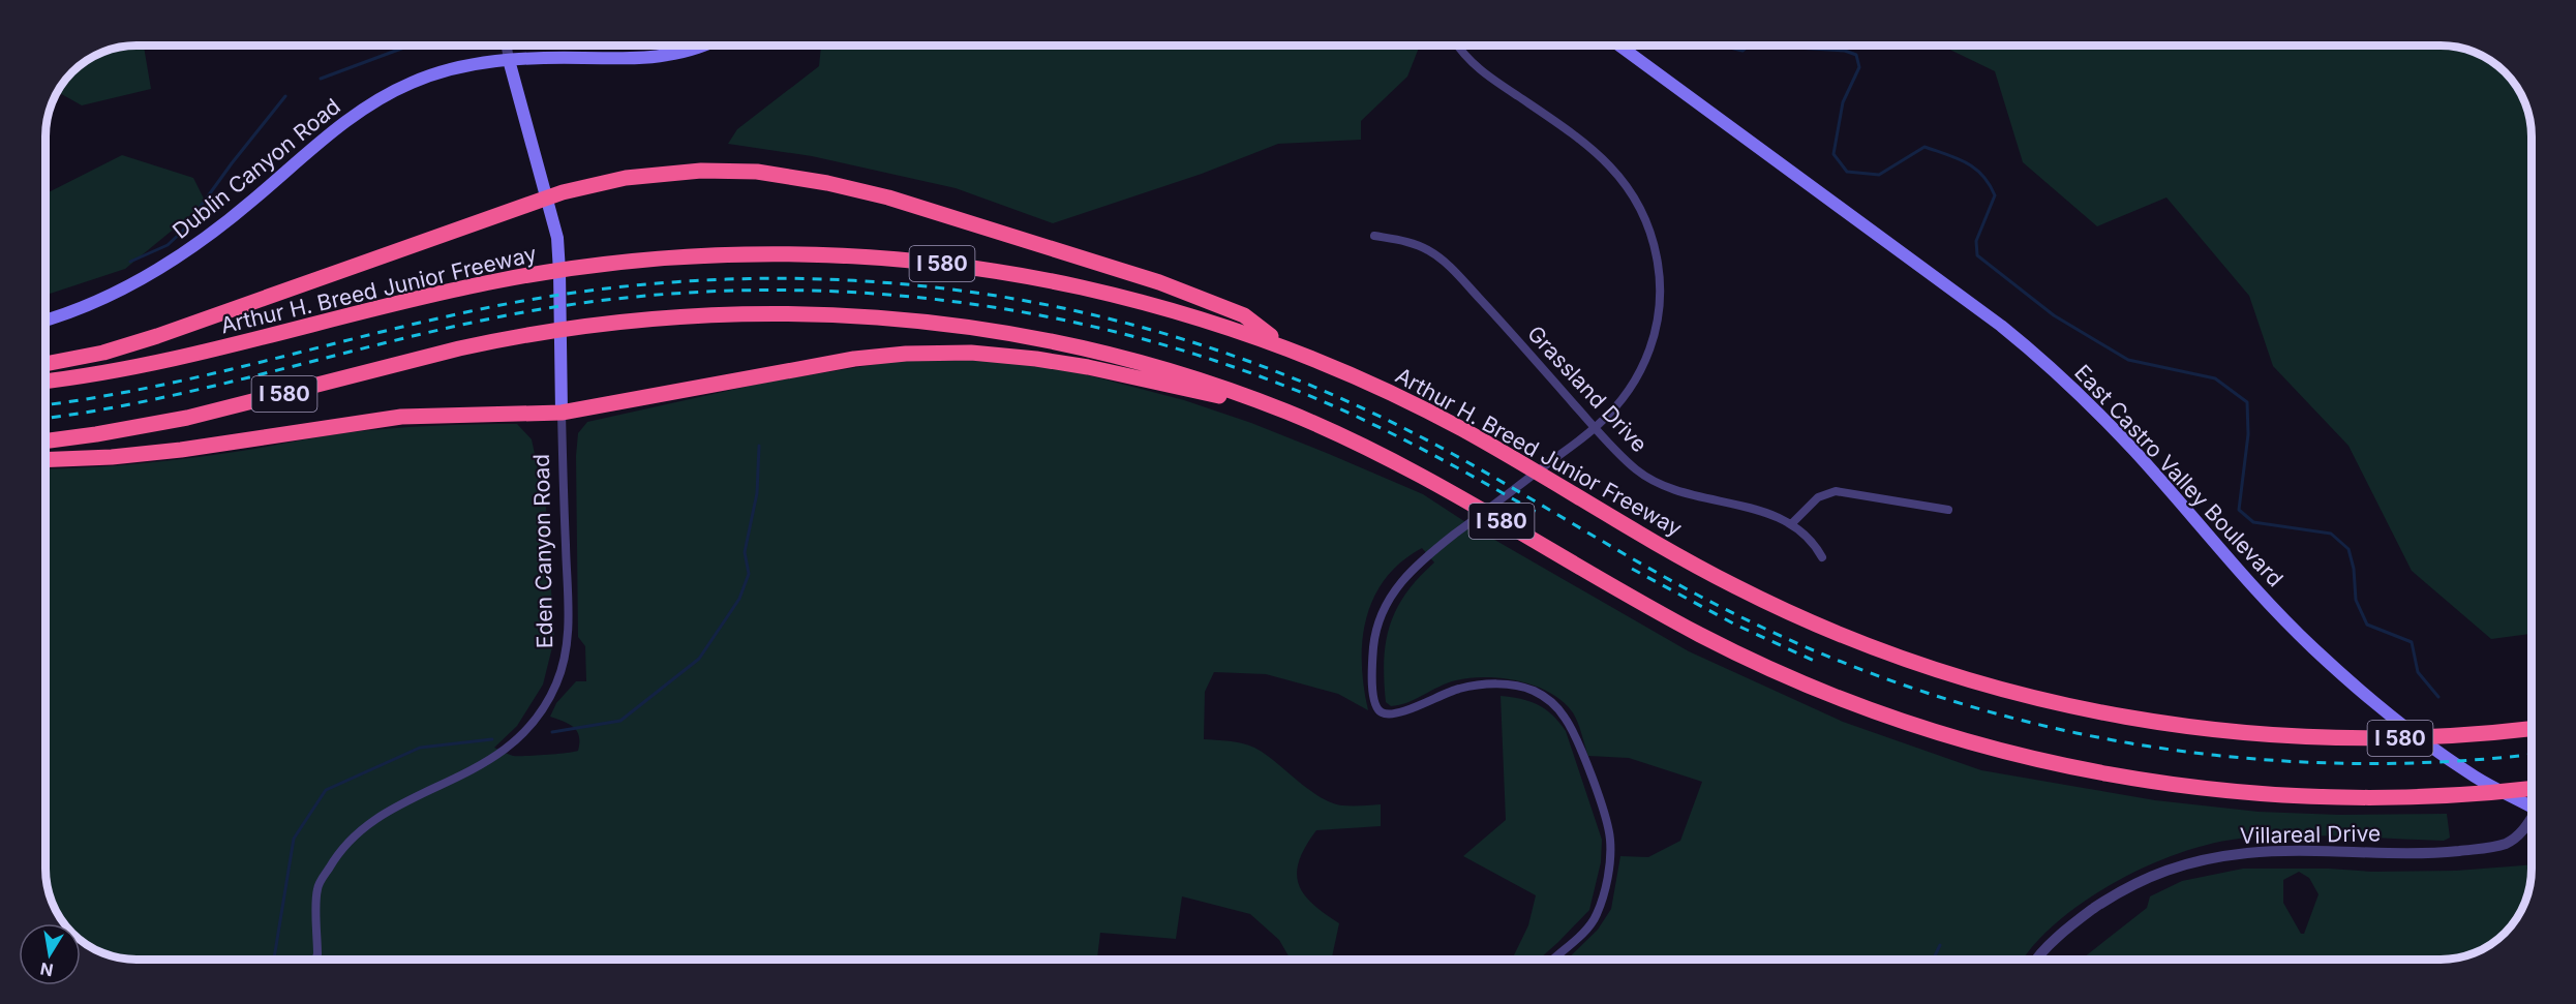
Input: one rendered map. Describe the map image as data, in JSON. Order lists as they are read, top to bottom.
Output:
{
  "streets": {
    "highway": ["I 580", "Arthur H. Breed Junior Freeway"],
    "main road": ["Dublin Canyon Road", "East Castro Valley Boulevard", "Eden Canyon Road"],
    "street": ["Grassland Drive", "Villareal Drive"]
  },
  "crossings": [
    ["Dublin Canyon Road", "Eden Canyon Road"]
  ],
  "north": "bottom"
}
